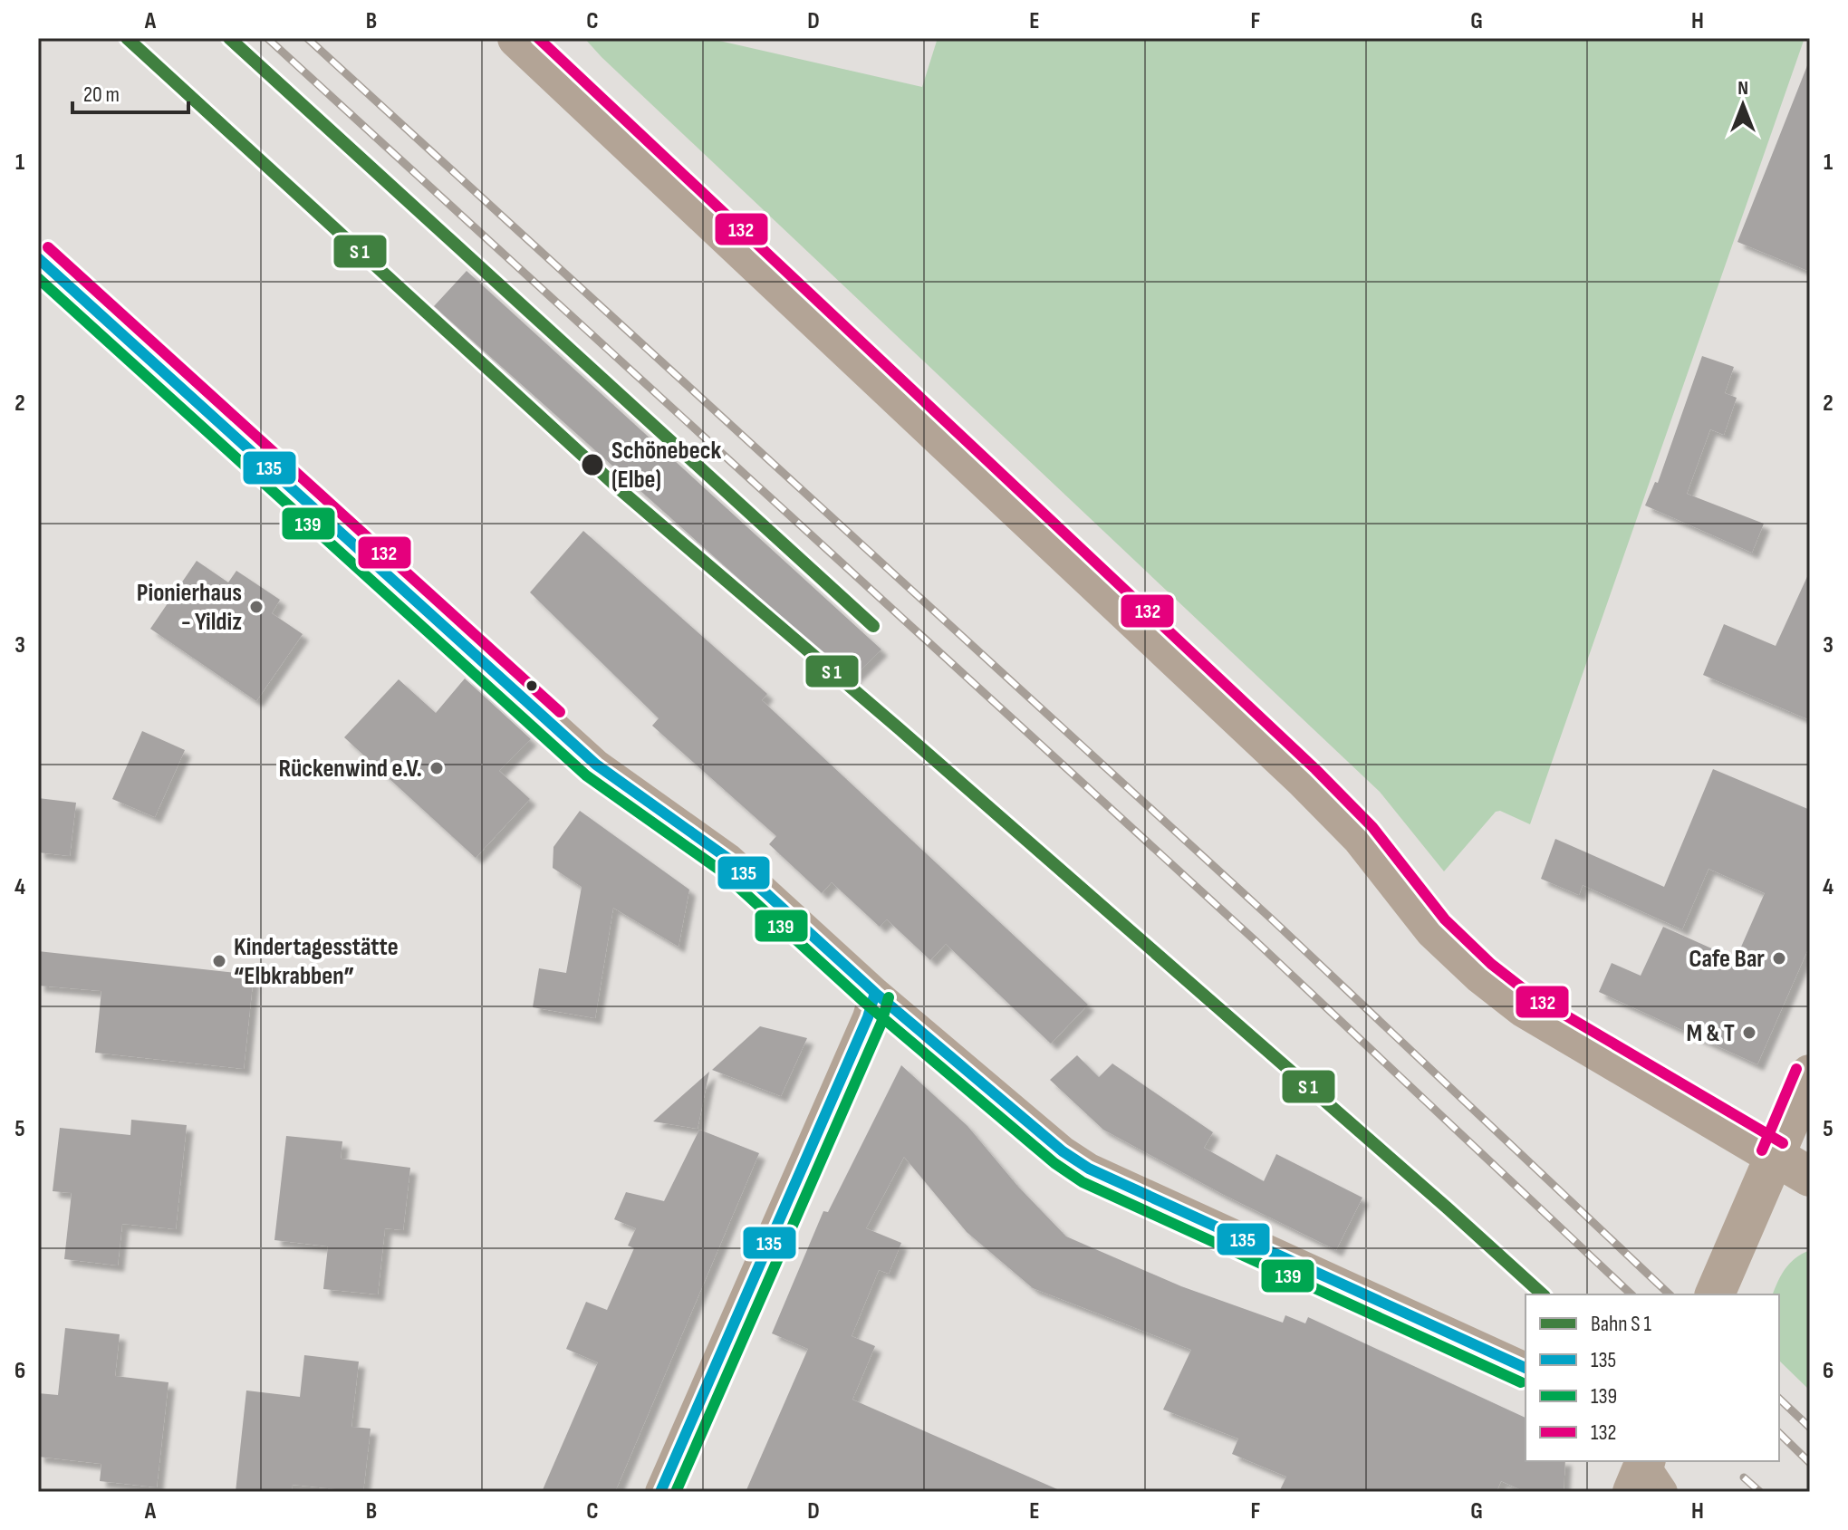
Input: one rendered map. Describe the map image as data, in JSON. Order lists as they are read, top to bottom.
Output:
{
  "places": [
    "Schönebeck (Elbe)",
    "Pionierhaus - Yildiz",
    "Rückenwind e.V.",
    "Cafe Bar",
    "Kindertagesstätte “Elbkrabben”",
    "M & T"
  ],
  "lines": ["transit line 132", "transit line 135", "transit line 139"],
  "legend": [
    "Bahn S 1",
    "135",
    "139",
    "132"
  ],
  "scale_bar": "20 m",
  "north": "top",
  "grid": {
    "columns": [
      "A",
      "B",
      "C",
      "D",
      "E",
      "F",
      "G",
      "H"
    ],
    "rows": [
      "1",
      "2",
      "3",
      "4",
      "5",
      "6"
    ]
  }
}
